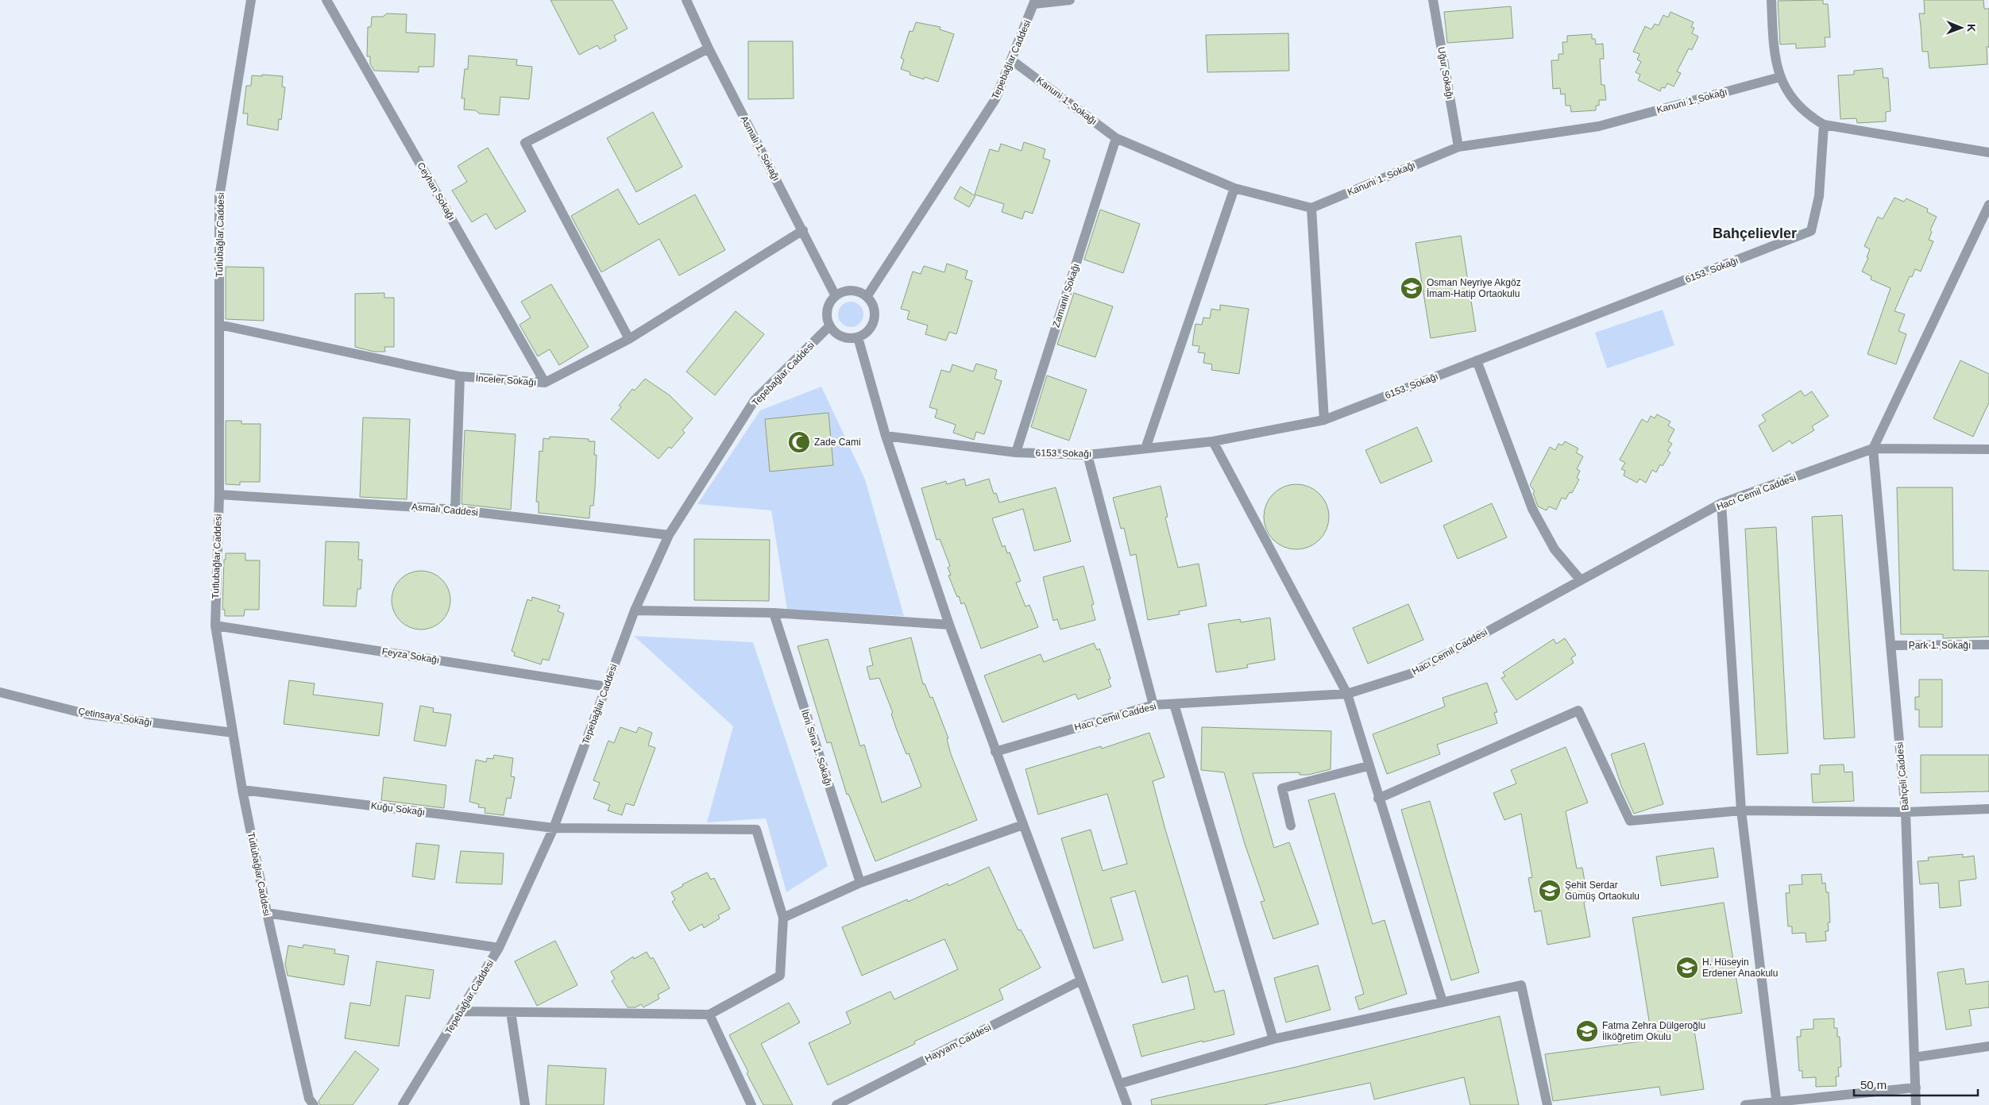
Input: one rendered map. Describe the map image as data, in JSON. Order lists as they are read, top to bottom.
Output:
{
  "streets": {
    "street": [
      "Tepebağlar Caddesi",
      "Uğur Sokağı",
      "Kanuni 1. Sokağı",
      "Asmalı 1. Sokağı",
      "Ceyhan Sokağı",
      "Tutlubağlar Caddesi",
      "6153. Sokağı",
      "Zamanlı Sokağı",
      "İnceler Sokağı",
      "Hacı Cemil Caddesi",
      "Asmalı Caddesi",
      "Park 1. Sokağı",
      "Feyza Sokağı",
      "Çetinsaya Sokağı",
      "İbni Sina 1. Sokağı",
      "Bahçeli Caddesi",
      "Kuğu Sokağı",
      "Hayyam Caddesi"
    ]
  },
  "crossings": [
    ["Tepebağlar Caddesi", "Kanuni 1. Sokağı"],
    ["Tepebağlar Caddesi", "Asmalı 1. Sokağı"],
    ["Tepebağlar Caddesi", "Asmalı Caddesi"],
    ["Tepebağlar Caddesi", "Feyza Sokağı"],
    ["Tepebağlar Caddesi", "Kuğu Sokağı"],
    ["Uğur Sokağı", "Kanuni 1. Sokağı"],
    ["Kanuni 1. Sokağı", "Zamanlı Sokağı"],
    ["Asmalı 1. Sokağı", "İnceler Sokağı"],
    ["Ceyhan Sokağı", "İnceler Sokağı"],
    ["Tutlubağlar Caddesi", "İnceler Sokağı"],
    ["Tutlubağlar Caddesi", "Asmalı Caddesi"],
    ["Tutlubağlar Caddesi", "Feyza Sokağı"],
    ["Tutlubağlar Caddesi", "Çetinsaya Sokağı"],
    ["Tutlubağlar Caddesi", "Kuğu Sokağı"],
    ["6153. Sokağı", "Zamanlı Sokağı"],
    ["Hacı Cemil Caddesi", "Bahçeli Caddesi"],
    ["Park 1. Sokağı", "Bahçeli Caddesi"]
  ],
  "districts": ["Bahçelievler"],
  "places": {
    "school or university": [
      "Osman Neyriye Akgöz İmam-Hatip Ortaokulu",
      "Şehit Serdar Gümüş Ortaokulu",
      "H. Hüseyin Erdener Anaokulu",
      "Fatma Zehra Dülgeroğlu İlköğretim Okulu"
    ],
    "mosque": ["Zade Cami"]
  },
  "scale_bar": "50 m",
  "north": "right"
}
